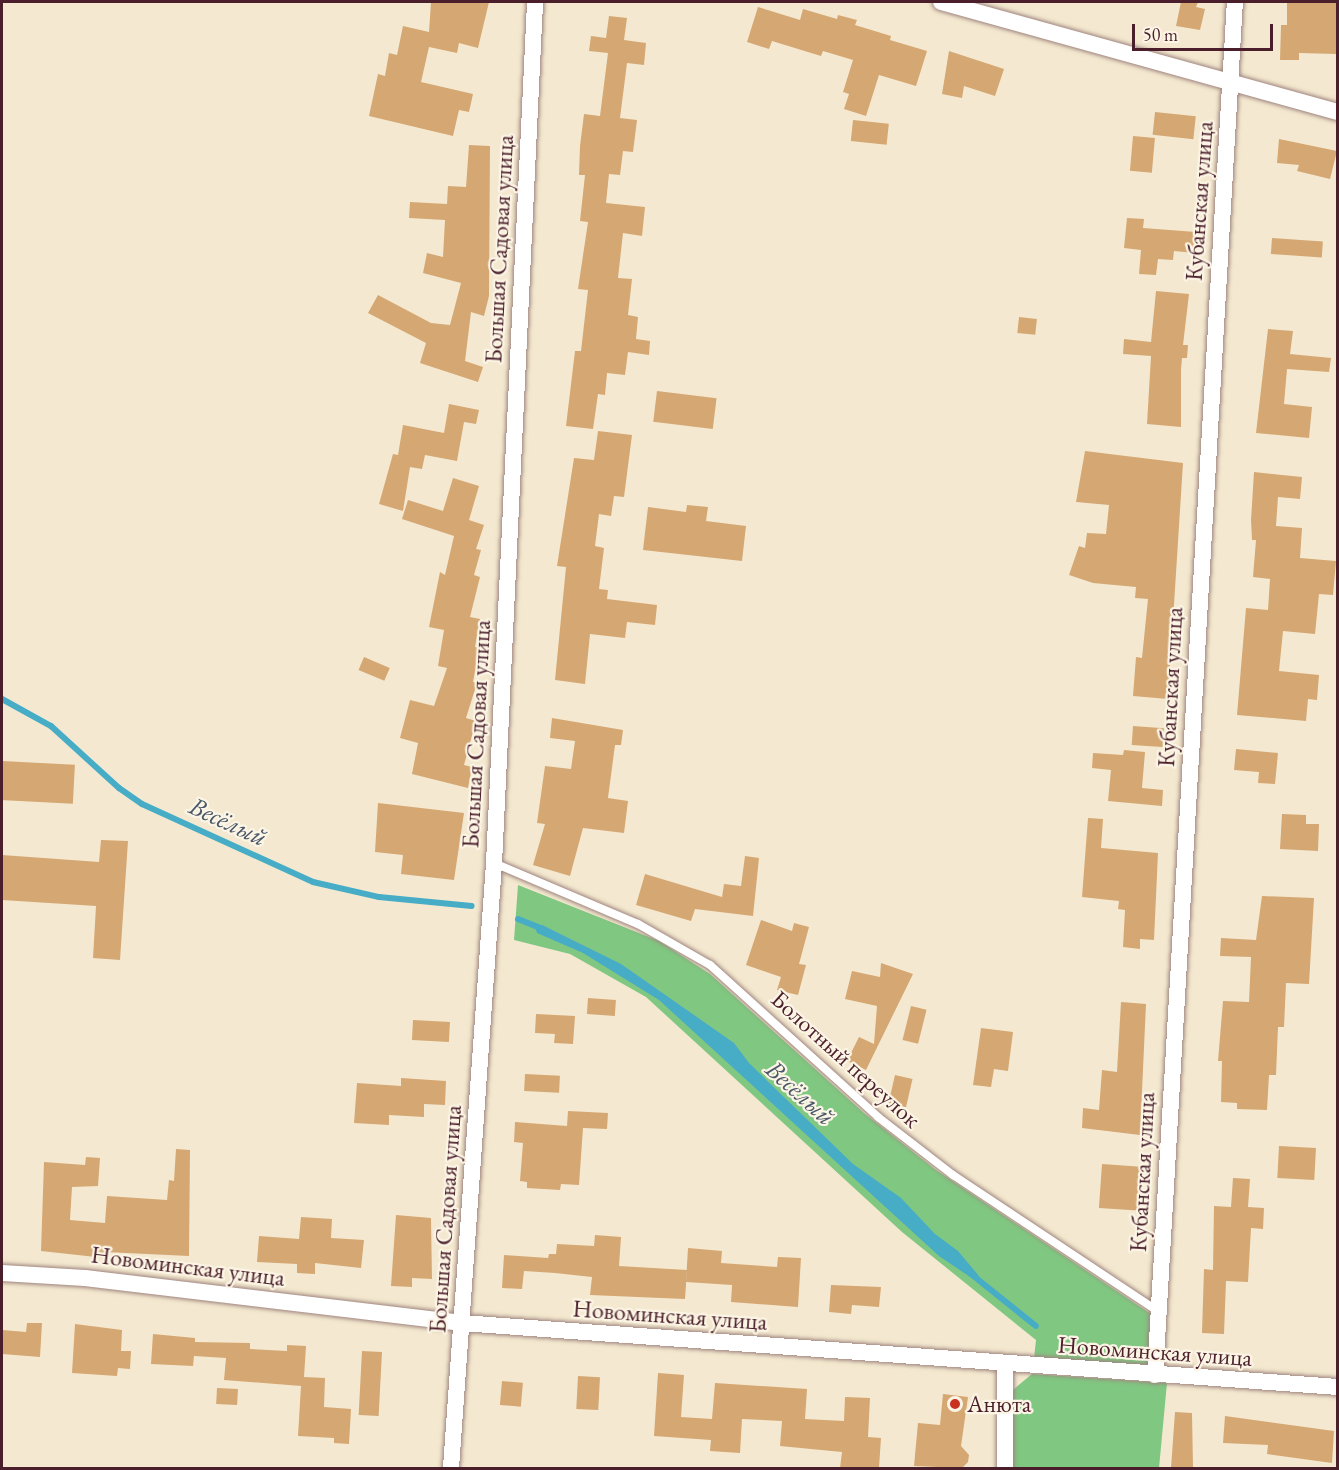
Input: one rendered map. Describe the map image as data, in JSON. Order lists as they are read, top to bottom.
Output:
{
  "streets": {
    "street": ["Кубанская улица", "Большая Садовая улица", "Новоминская улица"],
    "lane": ["Болотный переулок"]
  },
  "crossings": [
    ["Кубанская улица", "Болотный переулок"],
    ["Кубанская улица", "Новоминская улица"],
    ["Большая Садовая улица", "Болотный переулок"],
    ["Большая Садовая улица", "Новоминская улица"]
  ],
  "water": ["Весёлый"],
  "places": ["Анюта"],
  "scale_bar": "50 m"
}
